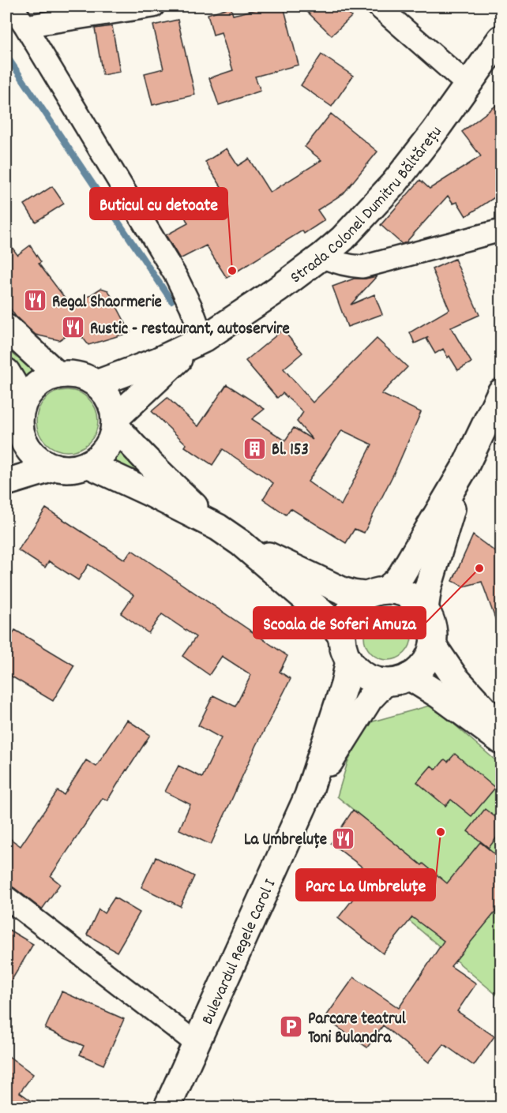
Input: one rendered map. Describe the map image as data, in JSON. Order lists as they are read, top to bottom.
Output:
{
  "streets": {
    "main road": ["Strada Colonel Dumitru Băltărețu", "Bulevardul Regele Carol I"]
  },
  "places": {
    "other": ["Buticul cu detoate", "Scoala de Soferi Amuza", "Parc La Umbreluțe"],
    "restaurant": ["Regal Shaormerie", "Rustic - restaurant, autoservire", "La Umbreluțe"],
    "building": ["Bl. 153"],
    "parking": ["Parcare teatrul Toni Bulandra"]
  }
}
